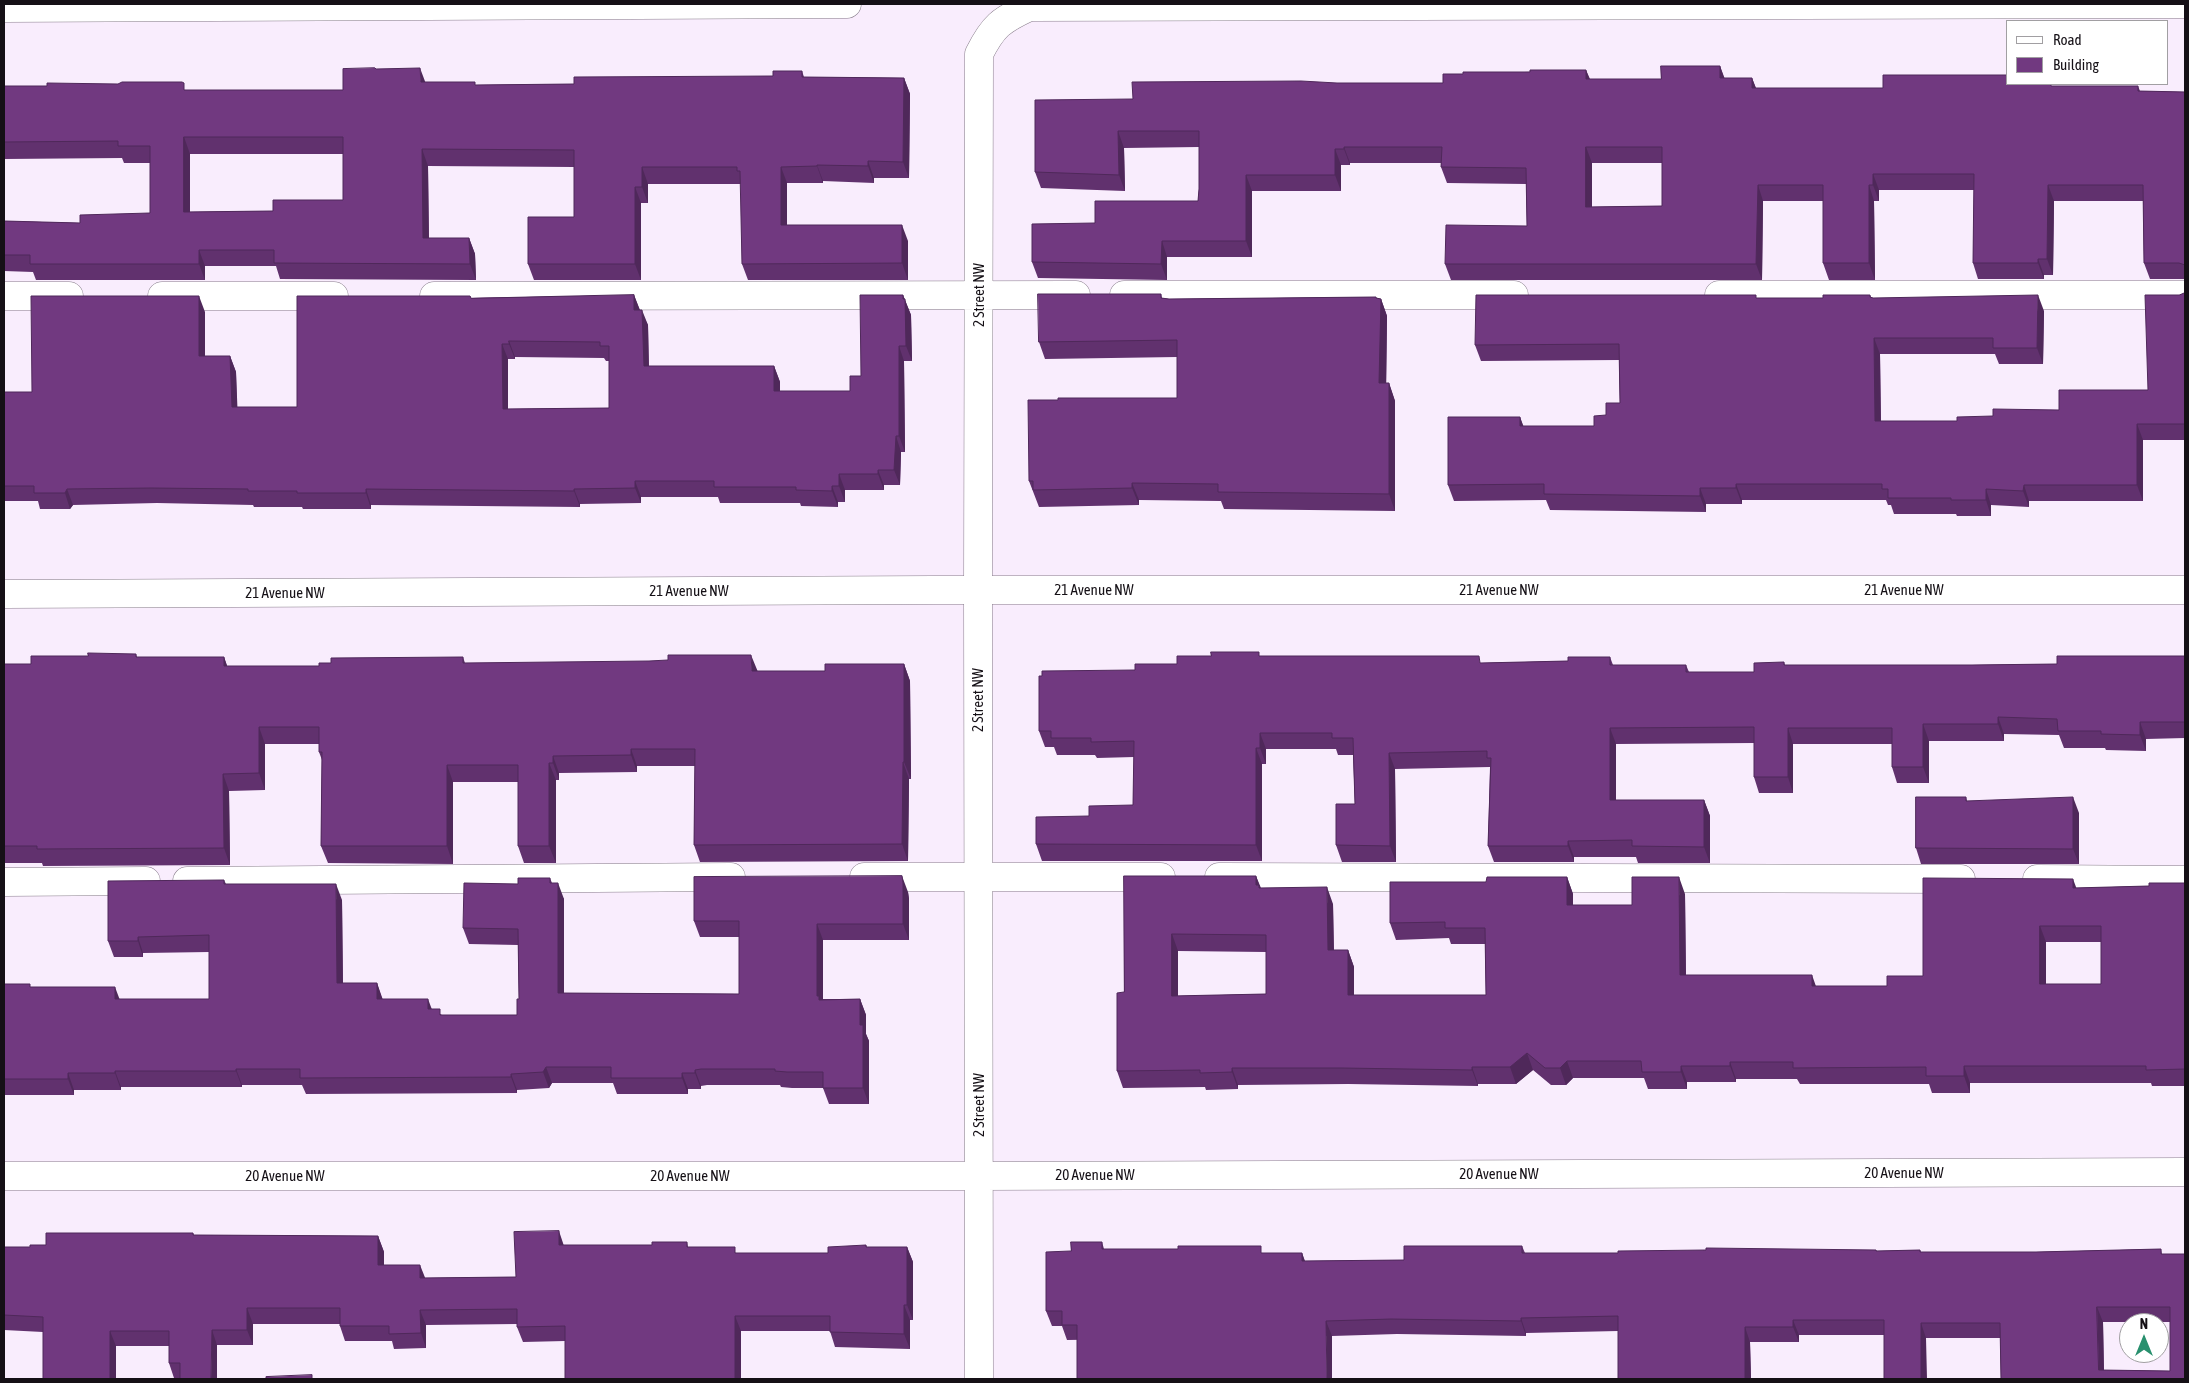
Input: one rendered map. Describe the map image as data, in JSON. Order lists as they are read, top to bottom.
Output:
{
  "streets": {
    "street": ["2 Street NW", "21 Avenue NW", "20 Avenue NW"]
  },
  "crossings": [
    ["2 Street NW", "21 Avenue NW"],
    ["2 Street NW", "20 Avenue NW"]
  ],
  "legend": ["Road", "Building"],
  "north": "top"
}
